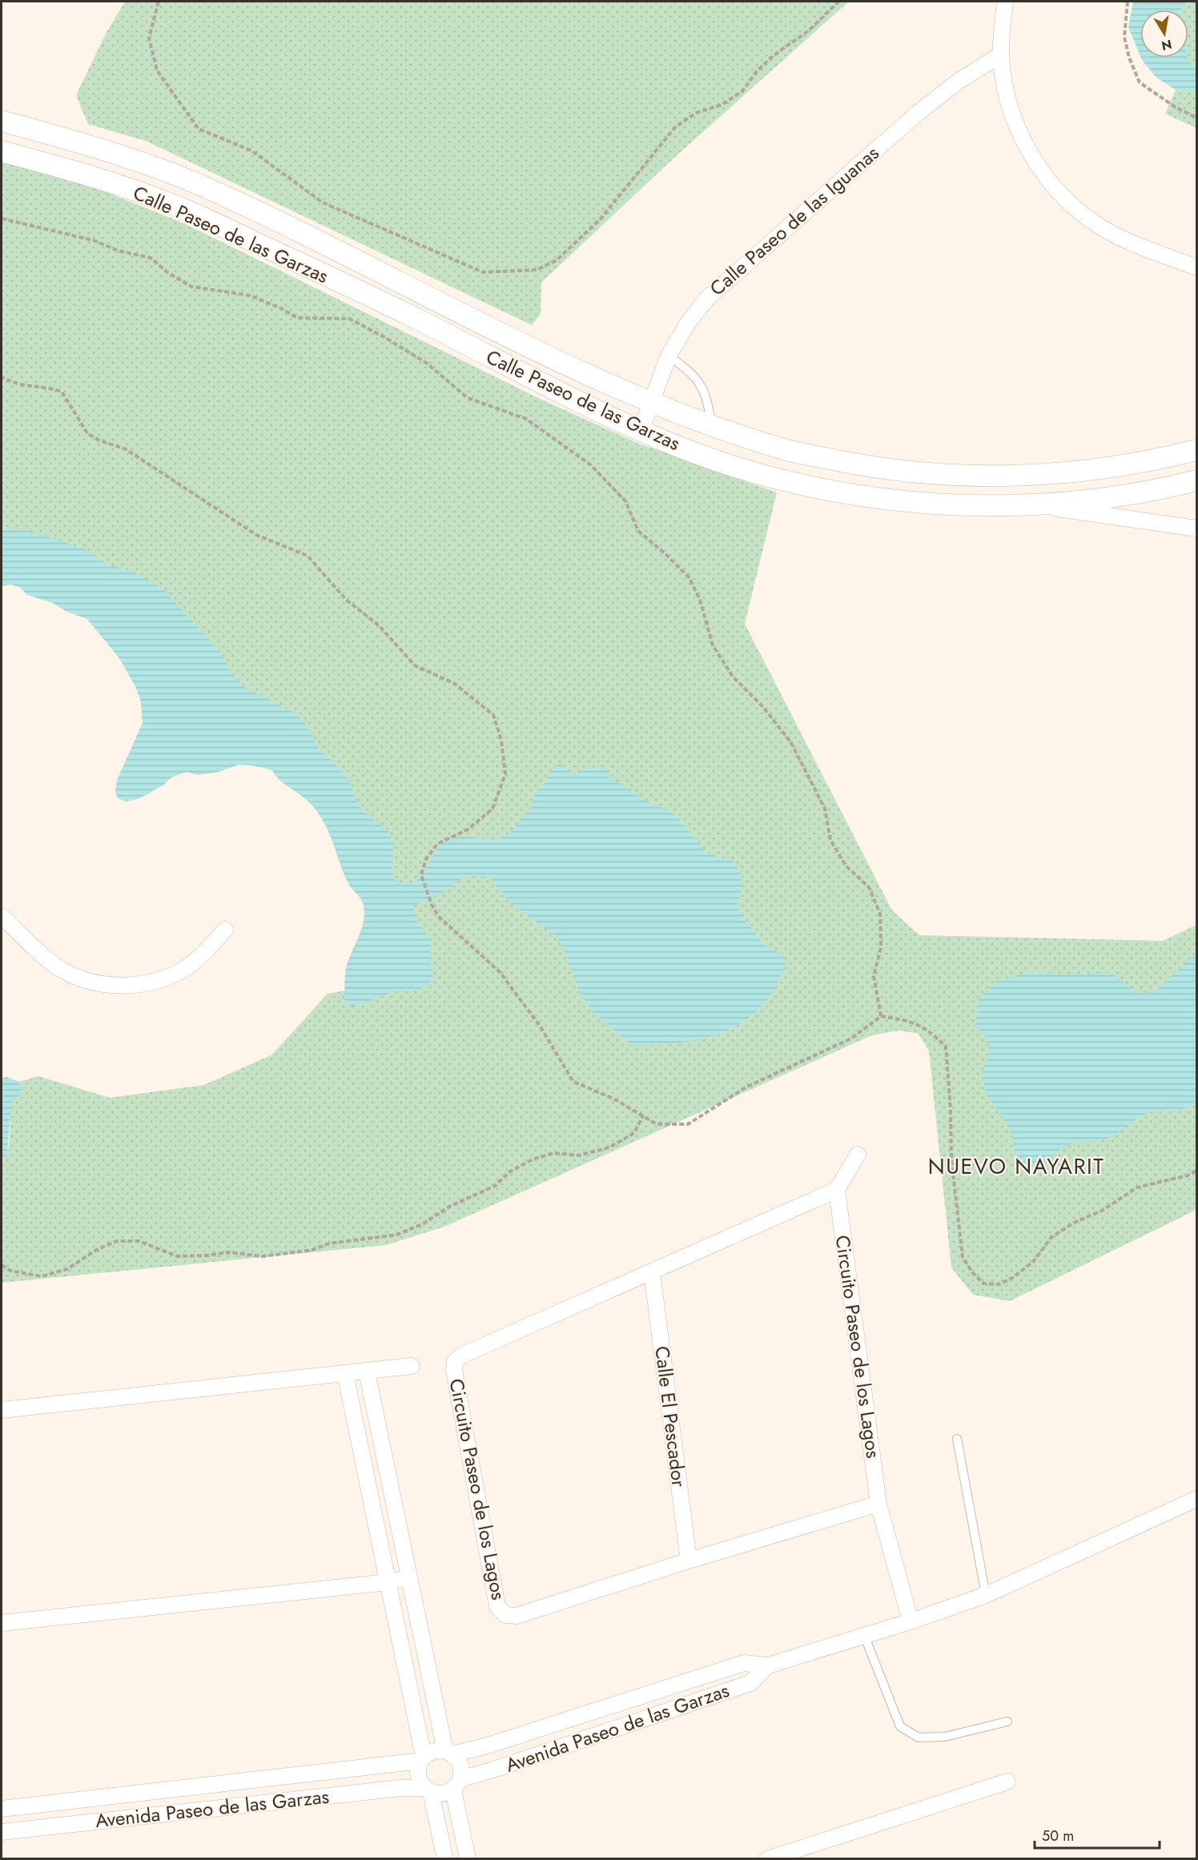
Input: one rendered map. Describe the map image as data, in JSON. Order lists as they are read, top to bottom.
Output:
{
  "streets": {
    "street": [
      "Calle Paseo de las Iguanas",
      "Calle Paseo de las Garzas",
      "Circuito Paseo de los Lagos",
      "Calle El Pescador",
      "Avenida Paseo de las Garzas"
    ]
  },
  "crossings": [
    ["Calle Paseo de las Iguanas", "Calle Paseo de las Garzas"],
    ["Circuito Paseo de los Lagos", "Calle El Pescador"],
    ["Circuito Paseo de los Lagos", "Avenida Paseo de las Garzas"]
  ],
  "districts": ["NUEVO NAYARIT"],
  "scale_bar": "50 m",
  "north": "bottom"
}
